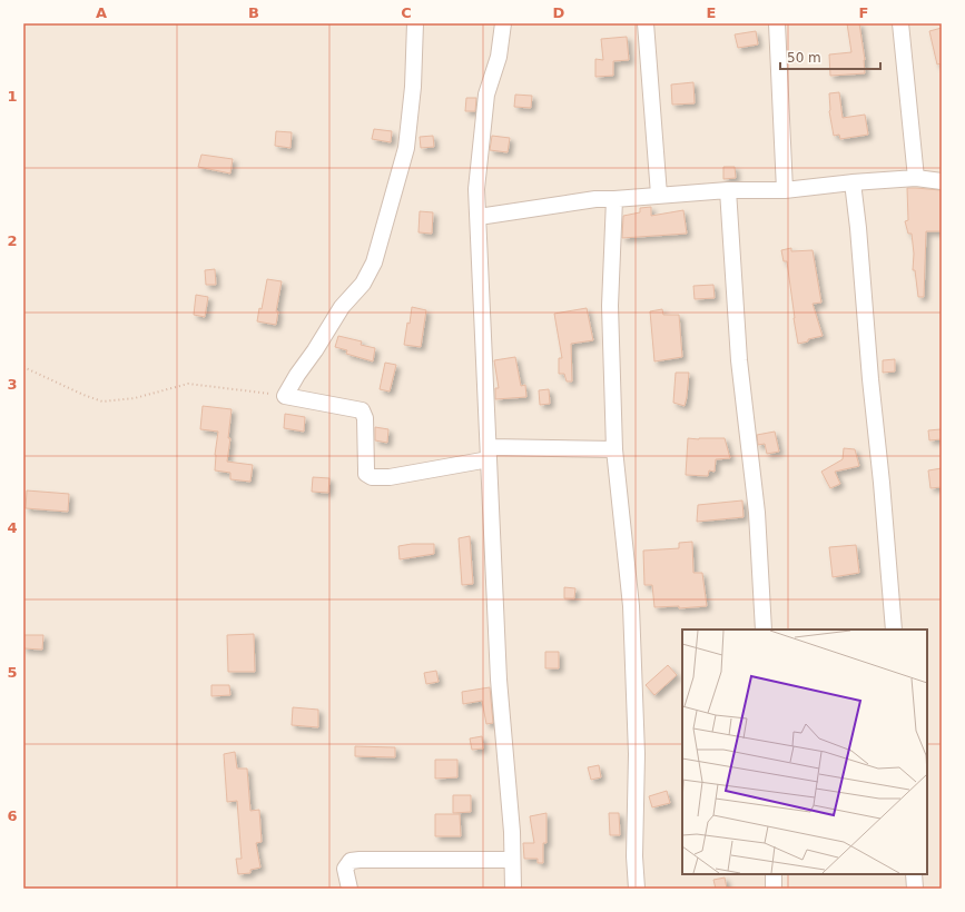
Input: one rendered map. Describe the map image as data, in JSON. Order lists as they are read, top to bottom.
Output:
{
  "scale_bar": "50 m",
  "grid": {
    "columns": [
      "A",
      "B",
      "C",
      "D",
      "E",
      "F"
    ],
    "rows": [
      "1",
      "2",
      "3",
      "4",
      "5",
      "6"
    ]
  }
}
